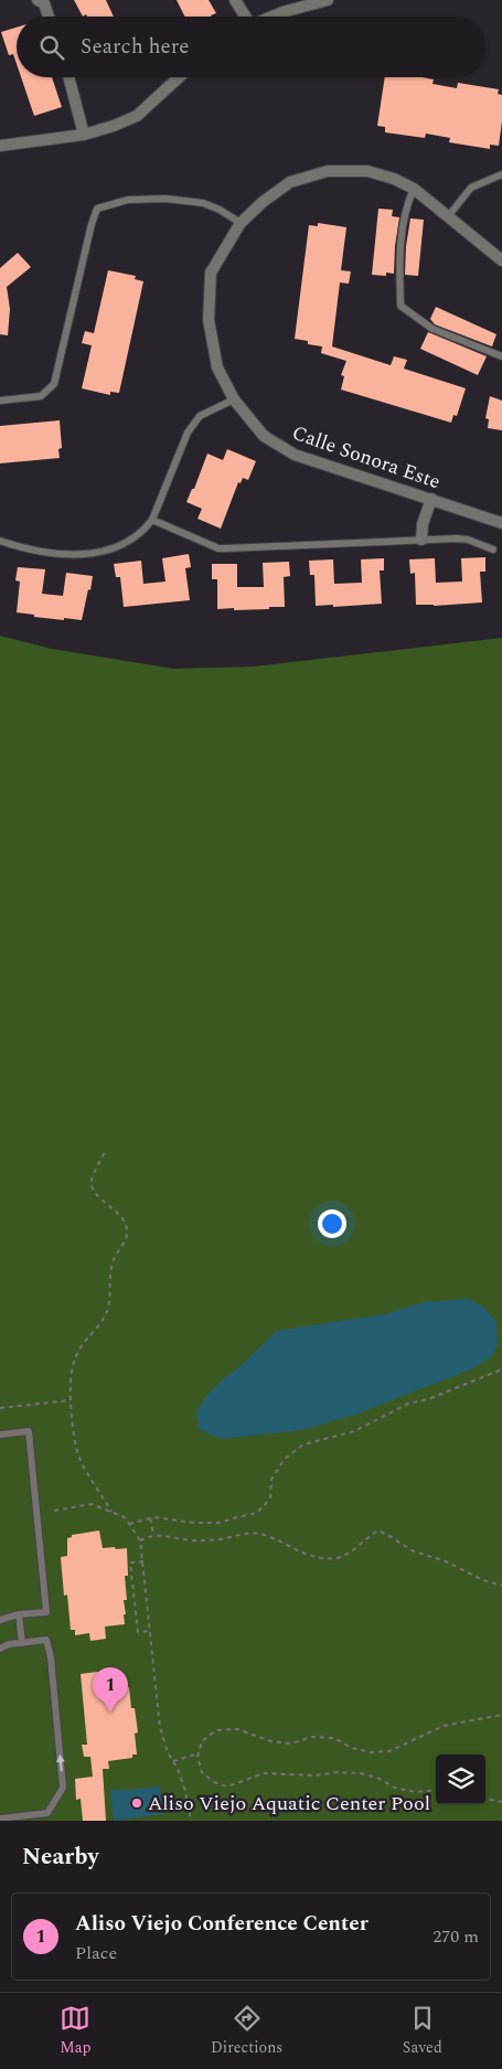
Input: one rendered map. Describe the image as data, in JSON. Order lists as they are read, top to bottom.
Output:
{
  "streets": {
    "street": ["Calle Sonora Este"]
  },
  "places": ["Aliso Viejo Aquatic Center Pool"],
  "page": {
    "search": "Search here",
    "pins": "1",
    "heading": "Nearby",
    "list": [
      {
        "mark": "1",
        "name": "Aliso Viejo Conference Center",
        "note": "Place",
        "value": "270 m"
      }
    ],
    "nav": ["Map", "Directions", "Saved"]
  }
}
